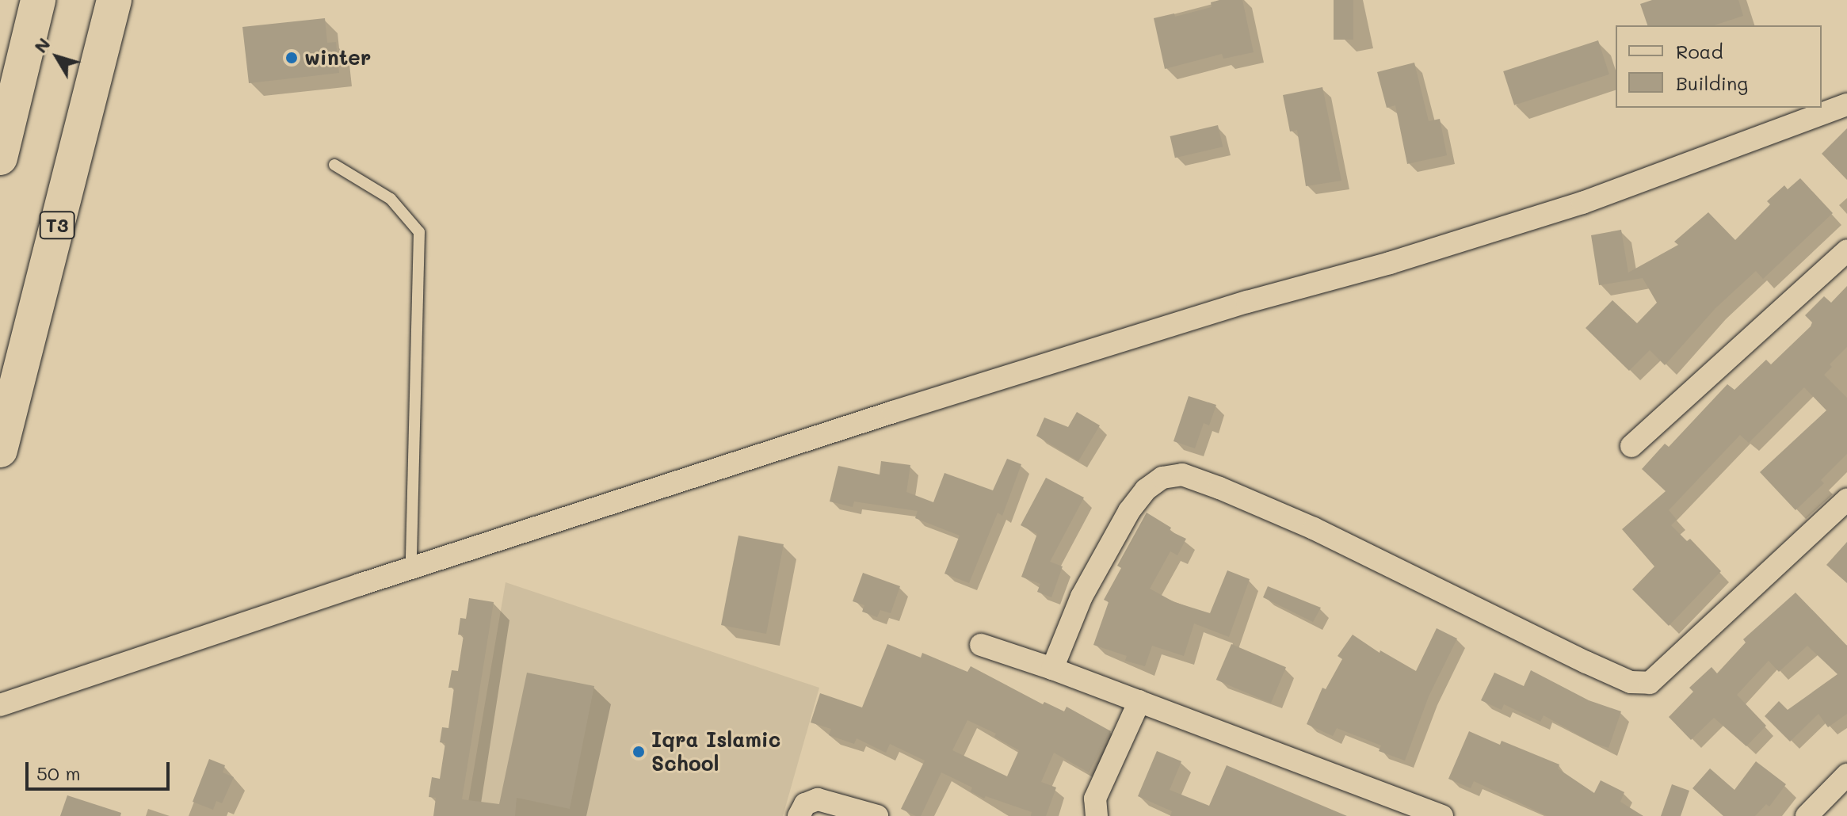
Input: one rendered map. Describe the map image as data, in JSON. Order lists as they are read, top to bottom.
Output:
{
  "streets": {
    "highway": ["T3"]
  },
  "places": ["winter", "Iqra Islamic School"],
  "legend": ["Road", "Building"],
  "scale_bar": "50 m",
  "north": "top left"
}
